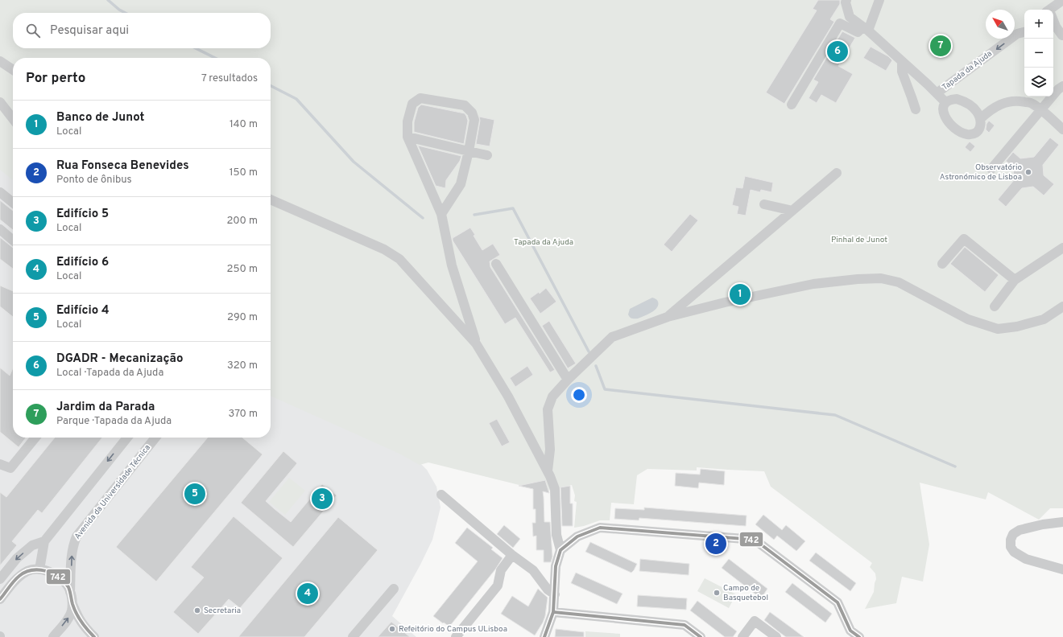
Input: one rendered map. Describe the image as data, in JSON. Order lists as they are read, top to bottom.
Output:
{
  "streets": {
    "street": ["Tapada da Ajuda", "Avenida da Universidade Técnica"]
  },
  "parks": ["Pinhal de Junot", "Tapada da Ajuda"],
  "places": [
    "Observatório Astronómico de Lisboa",
    "Campo de Basquetebol",
    "Secretaria",
    "Refeitório do Campus ULisboa"
  ],
  "lines": ["transit line 742"],
  "north": "top left",
  "page": {
    "map_buttons": ["+", "−"],
    "search": "Pesquisar aqui",
    "pins": [
      "7",
      "6",
      "1",
      "5",
      "3",
      "2",
      "4"
    ],
    "heading": ["Por perto", "7 resultados"],
    "list": [
      {
        "mark": "1",
        "name": "Banco de Junot",
        "note": "Local",
        "value": "140 m"
      },
      {
        "mark": "2",
        "name": "Rua Fonseca Benevides",
        "note": "Ponto de ônibus",
        "value": "150 m"
      },
      {
        "mark": "3",
        "name": "Edifício 5",
        "note": "Local",
        "value": "200 m"
      },
      {
        "mark": "4",
        "name": "Edifício 6",
        "note": "Local",
        "value": "250 m"
      },
      {
        "mark": "5",
        "name": "Edifício 4",
        "note": "Local",
        "value": "290 m"
      },
      {
        "mark": "6",
        "name": "DGADR - Mecanização",
        "note": "Local · Tapada da Ajuda",
        "value": "320 m"
      },
      {
        "mark": "7",
        "name": "Jardim da Parada",
        "note": "Parque · Tapada da Ajuda",
        "value": "370 m"
      }
    ]
  }
}
